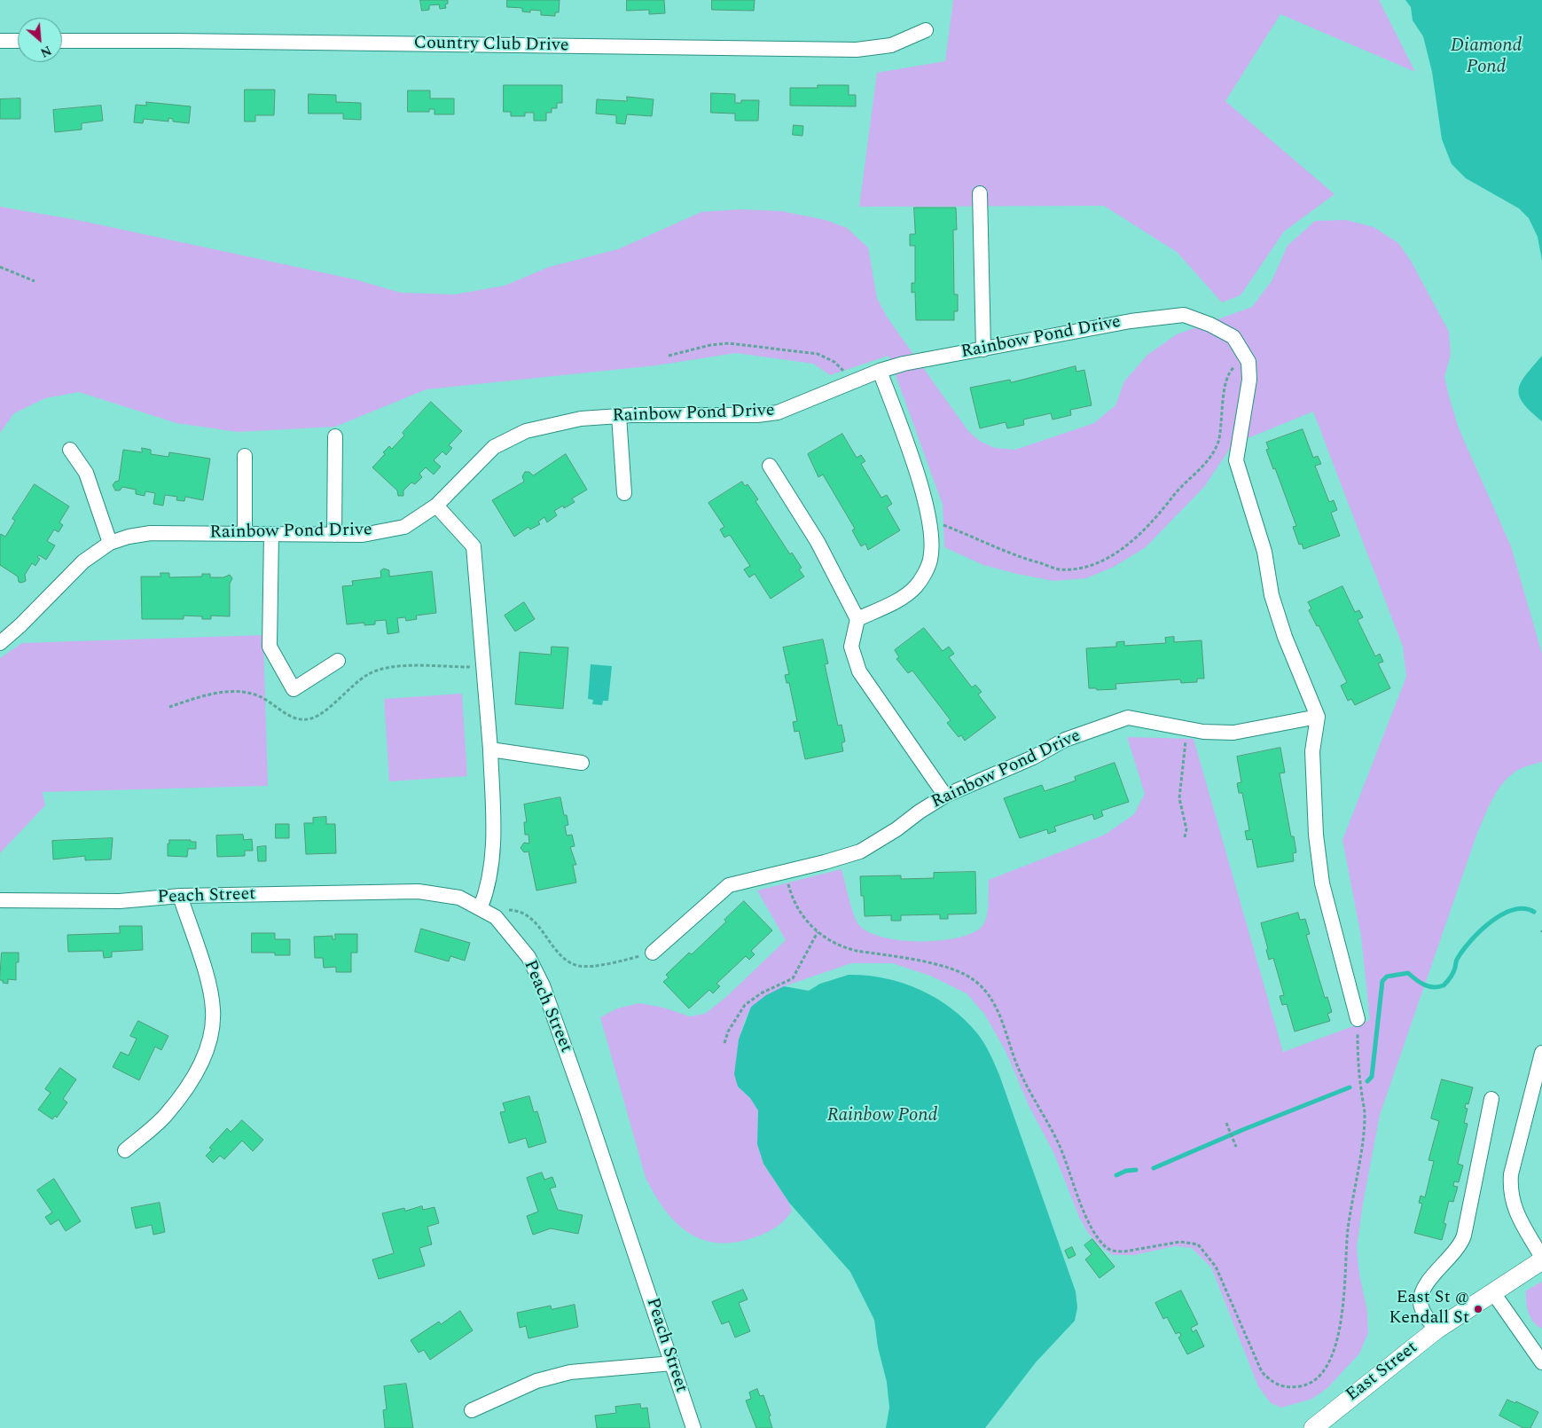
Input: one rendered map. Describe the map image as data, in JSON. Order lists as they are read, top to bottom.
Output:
{
  "streets": {
    "main road": ["East Street"],
    "street": ["Country Club Drive", "Rainbow Pond Drive", "Peach Street"]
  },
  "water": ["Diamond Pond", "Rainbow Pond"],
  "places": ["East St @ Kendall St"],
  "north": "bottom right"
}
